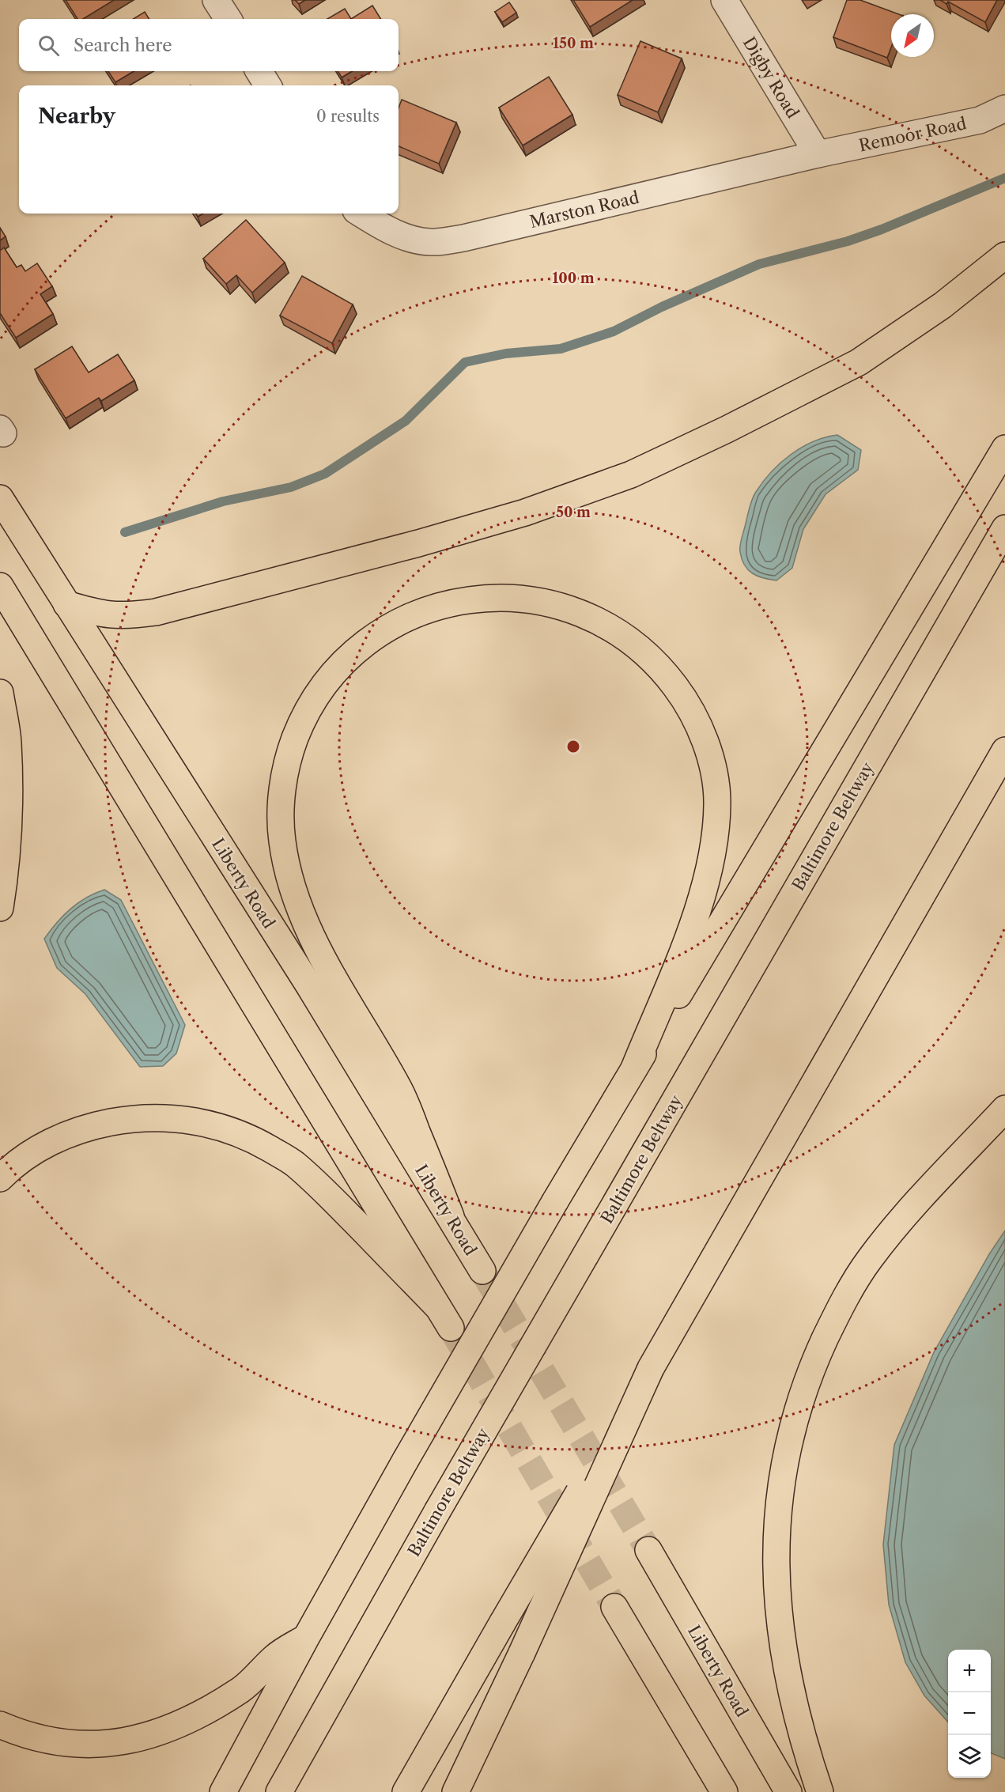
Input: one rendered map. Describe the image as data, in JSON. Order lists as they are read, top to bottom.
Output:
{
  "streets": {
    "main road": ["Baltimore Beltway", "Liberty Road"],
    "street": ["Digby Road", "Remoor Road", "Marston Road"]
  },
  "crossings": [
    ["Digby Road", "Remoor Road"],
    ["Digby Road", "Marston Road"],
    ["Remoor Road", "Marston Road"]
  ],
  "north": "bottom left",
  "page": {
    "search": "Search here",
    "heading": ["Nearby", "0 results"],
    "map_buttons": ["+", "−"]
  },
  "rings": ["150 m", "100 m", "50 m"]
}
